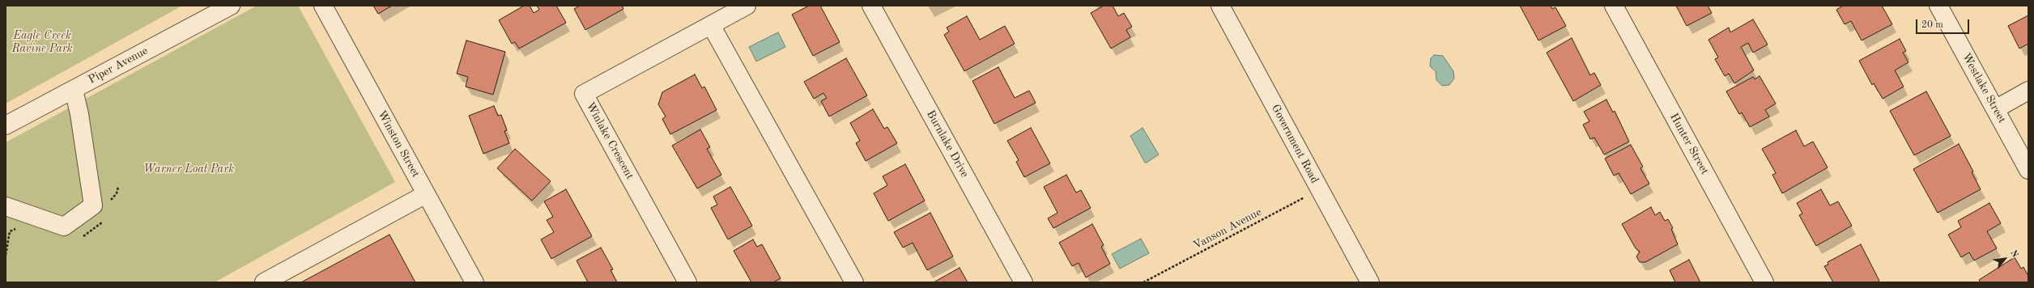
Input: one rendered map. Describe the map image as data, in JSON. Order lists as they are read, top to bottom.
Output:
{
  "streets": {
    "street": [
      "Piper Avenue",
      "Westlake Street",
      "Winlake Crescent",
      "Winston Street",
      "Burnlake Drive",
      "Government Road",
      "Hunter Street"
    ],
    "path": ["Vanson Avenue"]
  },
  "crossings": [
    ["Government Road", "Vanson Avenue"]
  ],
  "parks": ["Eagle Creek Ravine Park", "Warner Loat Park"],
  "scale_bar": "20 m",
  "north": "top right"
}
